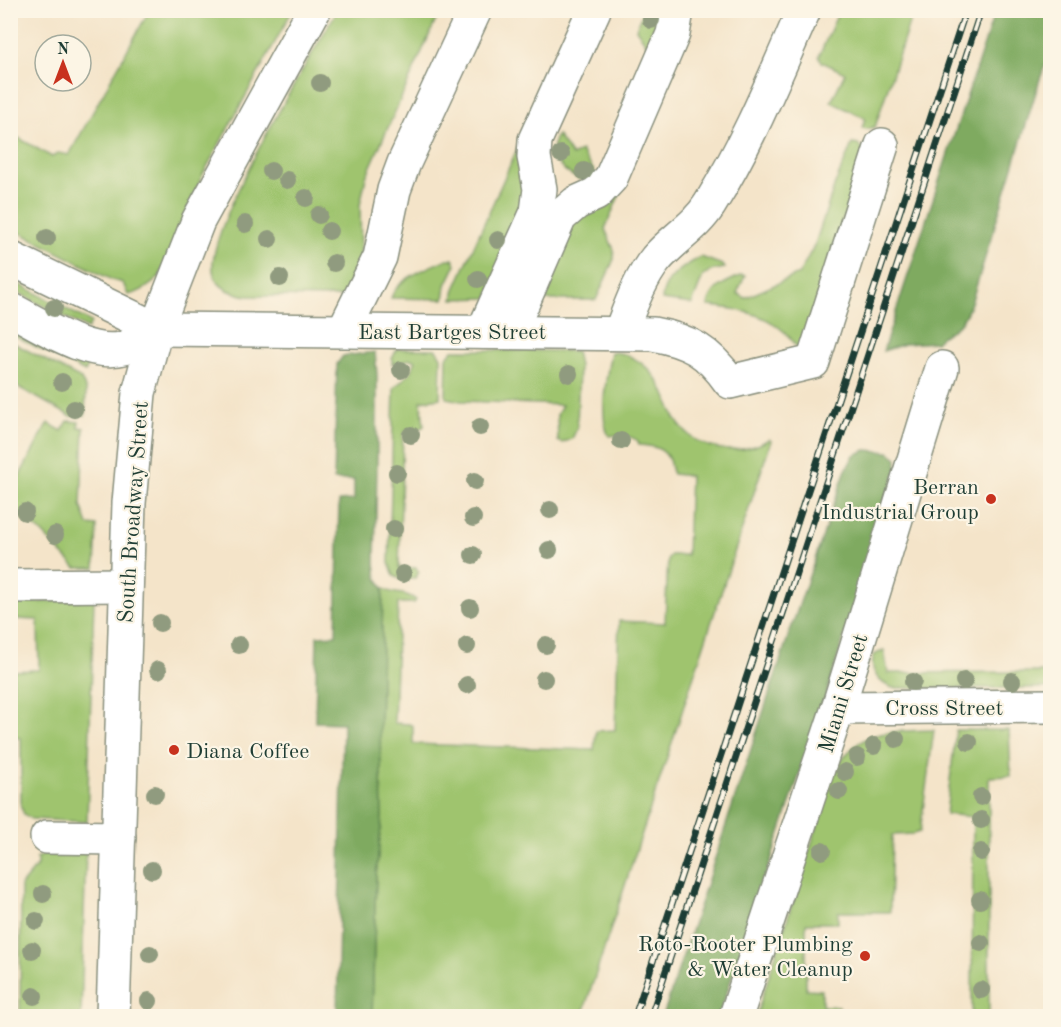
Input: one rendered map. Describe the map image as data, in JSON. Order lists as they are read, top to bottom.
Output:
{
  "streets": {
    "street": [
      "East Bartges Street",
      "South Broadway Street",
      "Miami Street",
      "Cross Street"
    ]
  },
  "crossings": [
    ["East Bartges Street", "South Broadway Street"],
    ["Miami Street", "Cross Street"]
  ],
  "places": ["Berran Industrial Group", "Diana Coffee", "Roto-Rooter Plumbing & Water Cleanup"],
  "north": "top"
}
